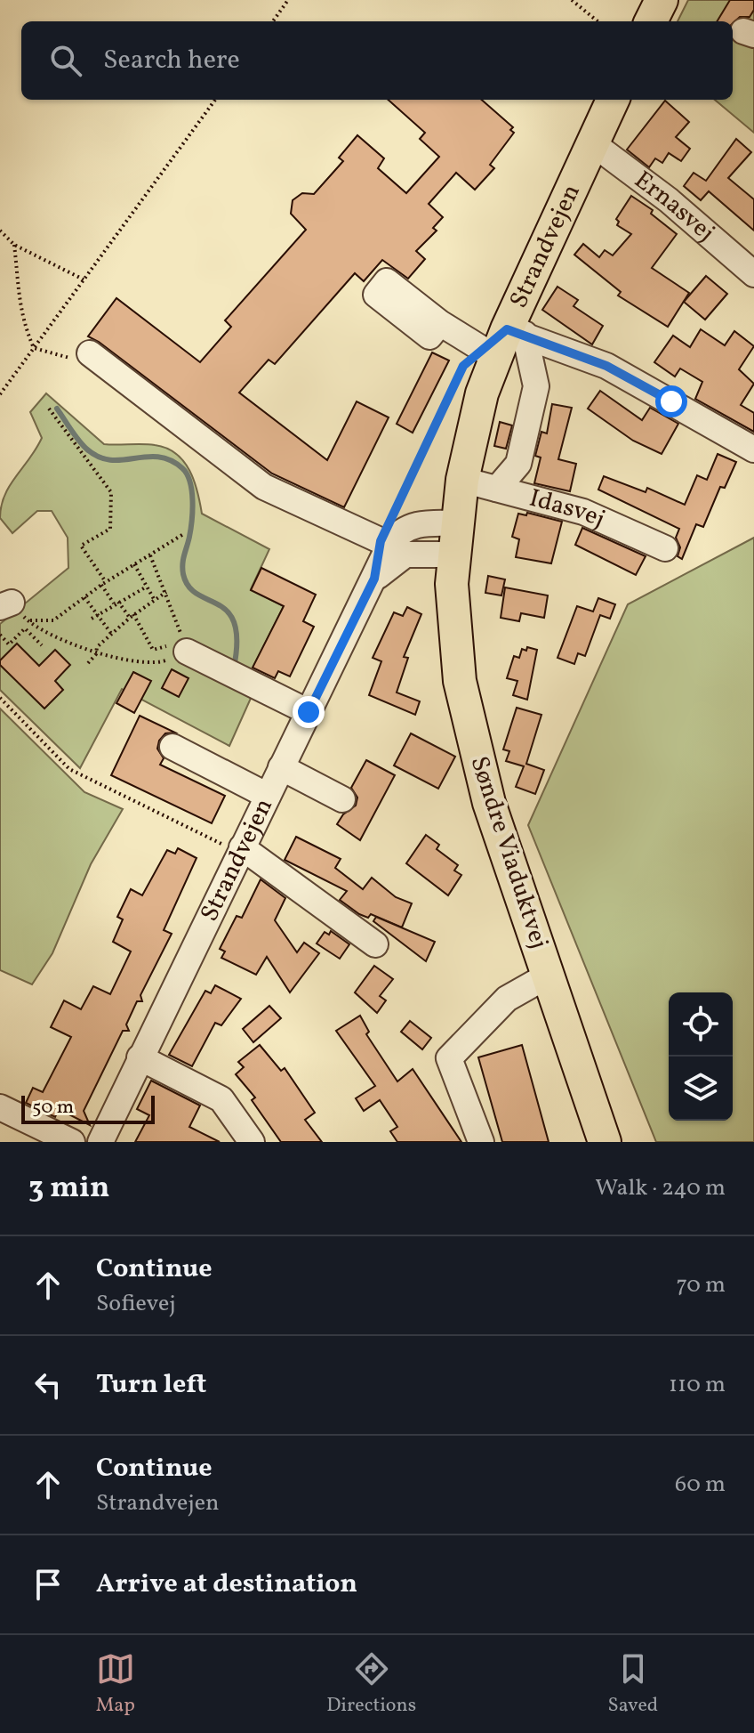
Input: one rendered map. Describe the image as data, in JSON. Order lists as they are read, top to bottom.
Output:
{
  "streets": {
    "main road": ["Strandvejen", "Søndre Viaduktvej"],
    "street": ["Ernasvej", "Idasvej"]
  },
  "crossings": [
    ["Ernasvej", "Strandvejen"],
    ["Strandvejen", "Idasvej"],
    ["Strandvejen", "Søndre Viaduktvej"]
  ],
  "scale_bar": "50 m",
  "page": {
    "search": "Search here",
    "scale": "50 m",
    "heading": ["3 min", "Walk · 240 m"],
    "list": [
      ["Continue", "Sofievej", "70 m"],
      ["Turn left", "110 m"],
      ["Continue", "Strandvejen", "60 m"],
      "Arrive at destination"
    ],
    "nav": ["Map", "Directions", "Saved"]
  }
}
